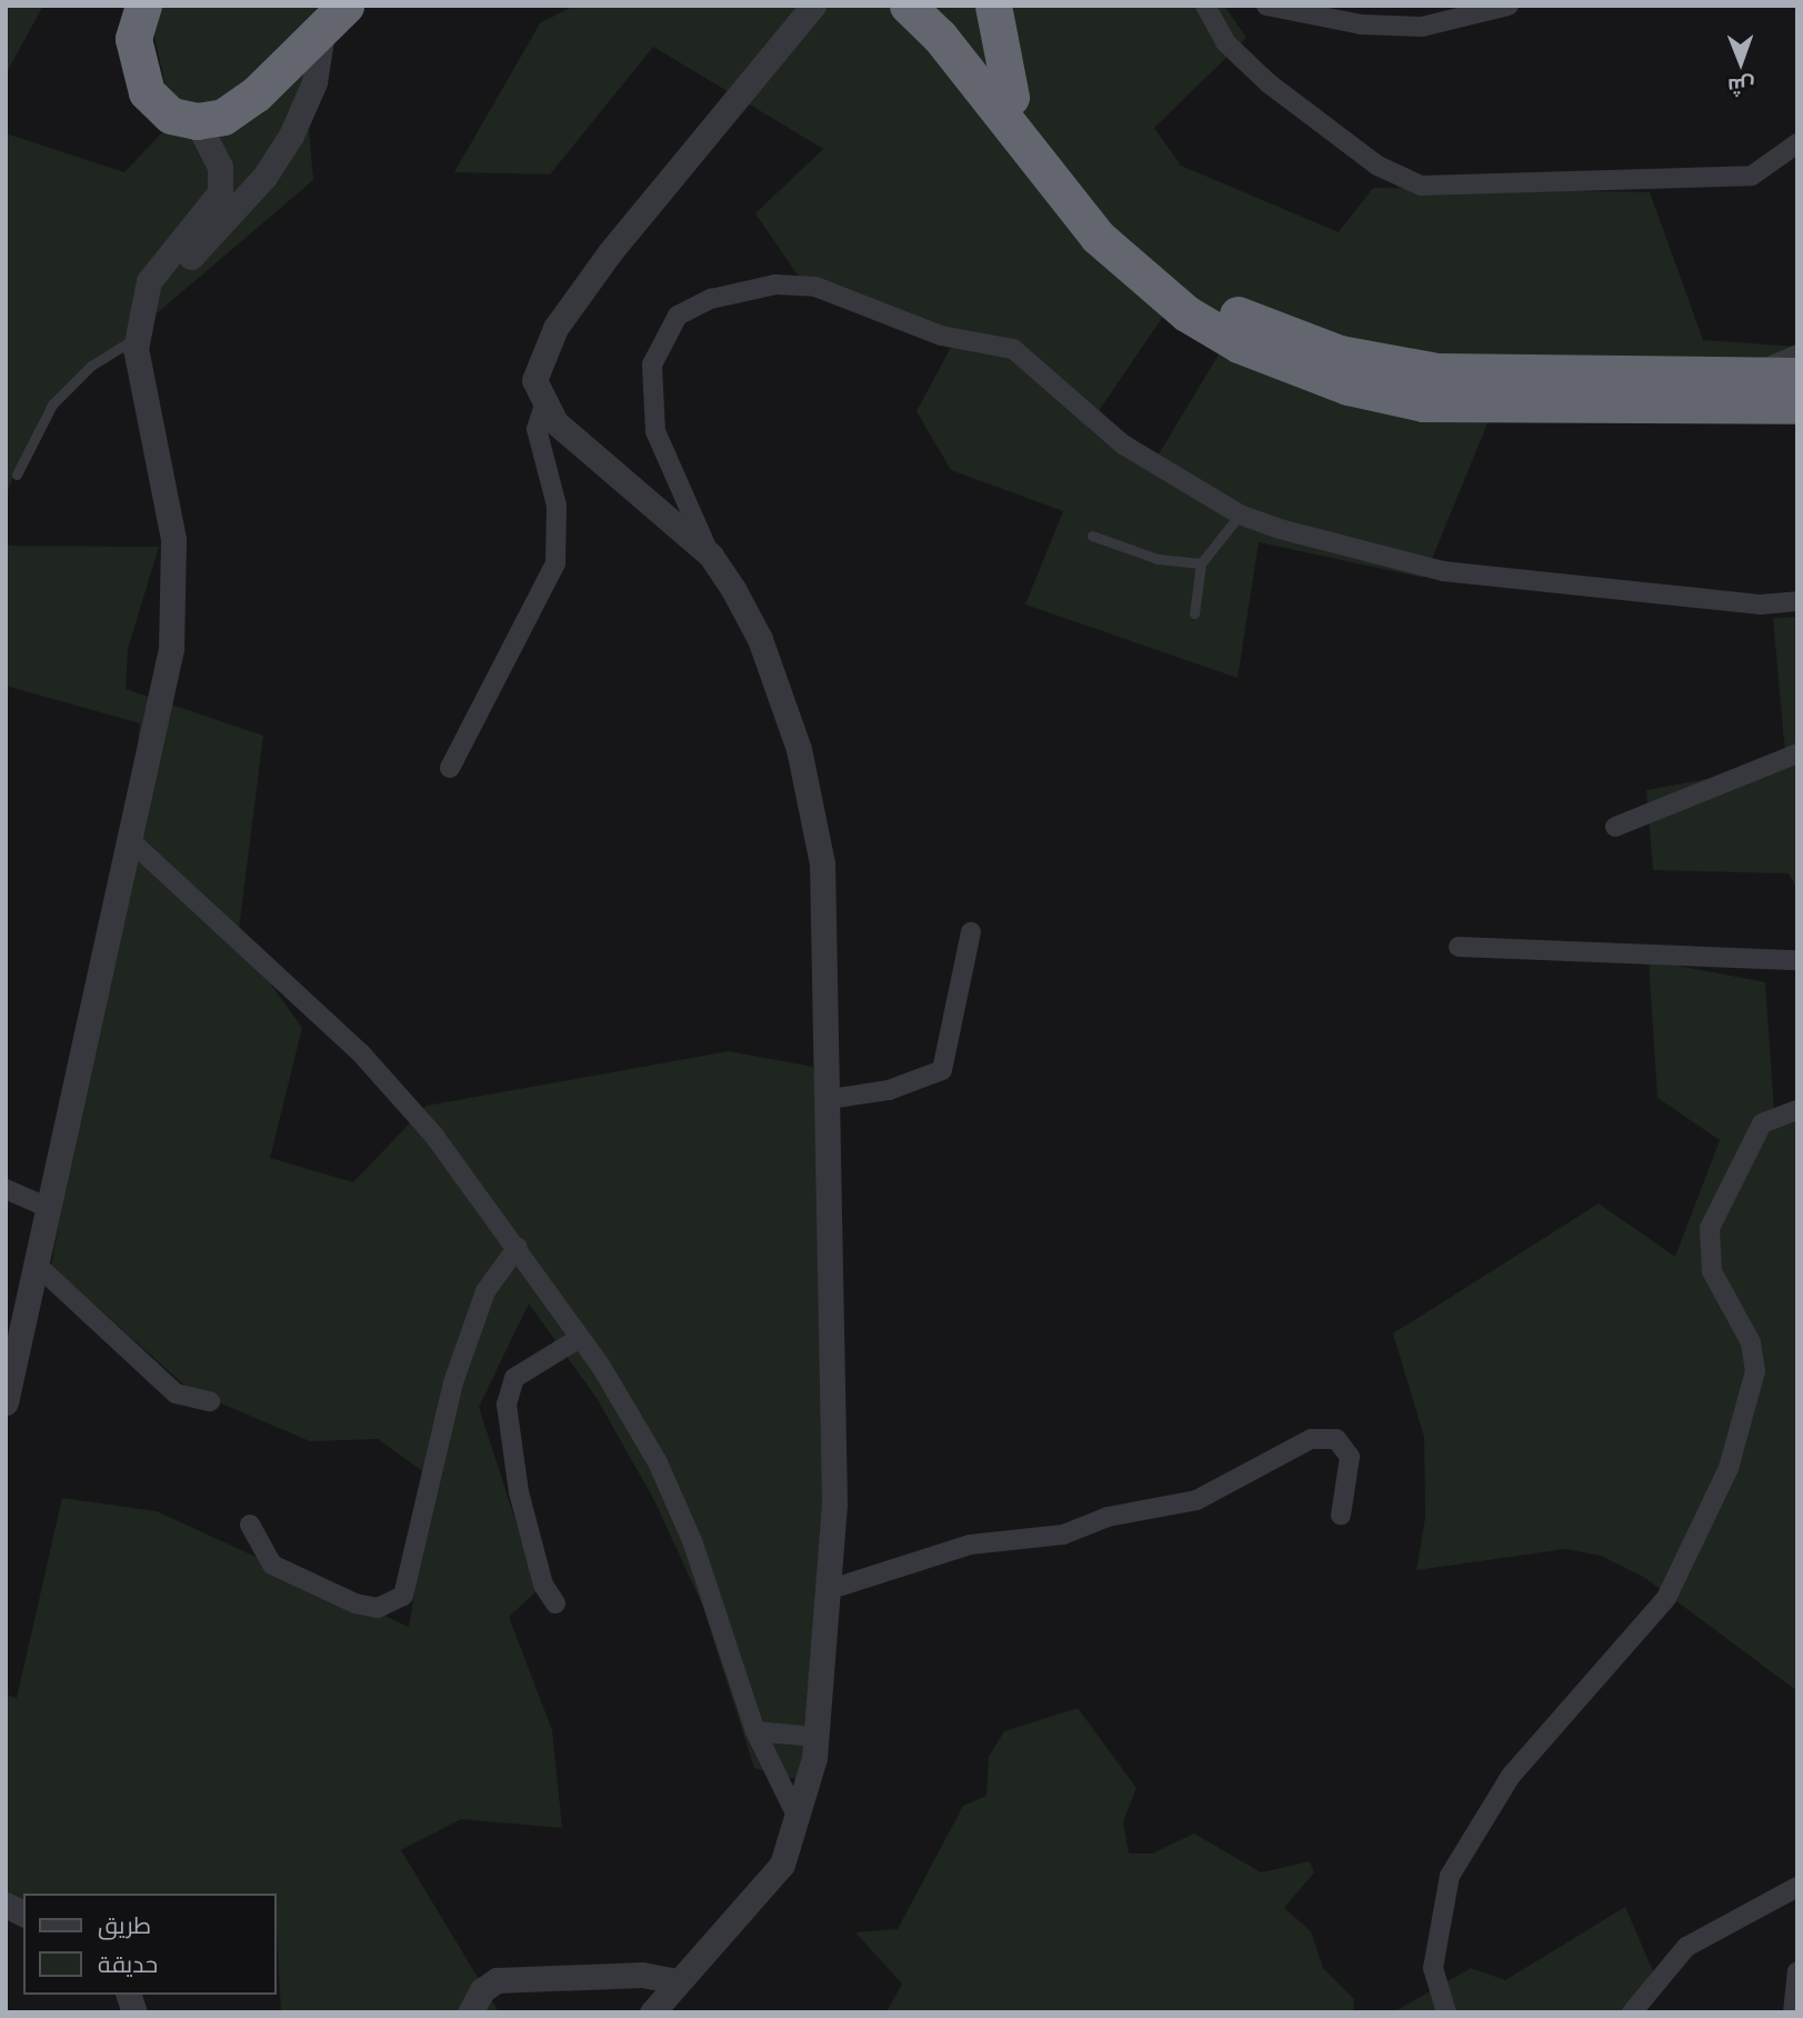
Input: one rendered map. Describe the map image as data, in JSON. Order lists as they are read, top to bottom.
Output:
{
  "legend": ["طريق", "حديقة"],
  "north": "bottom"
}
